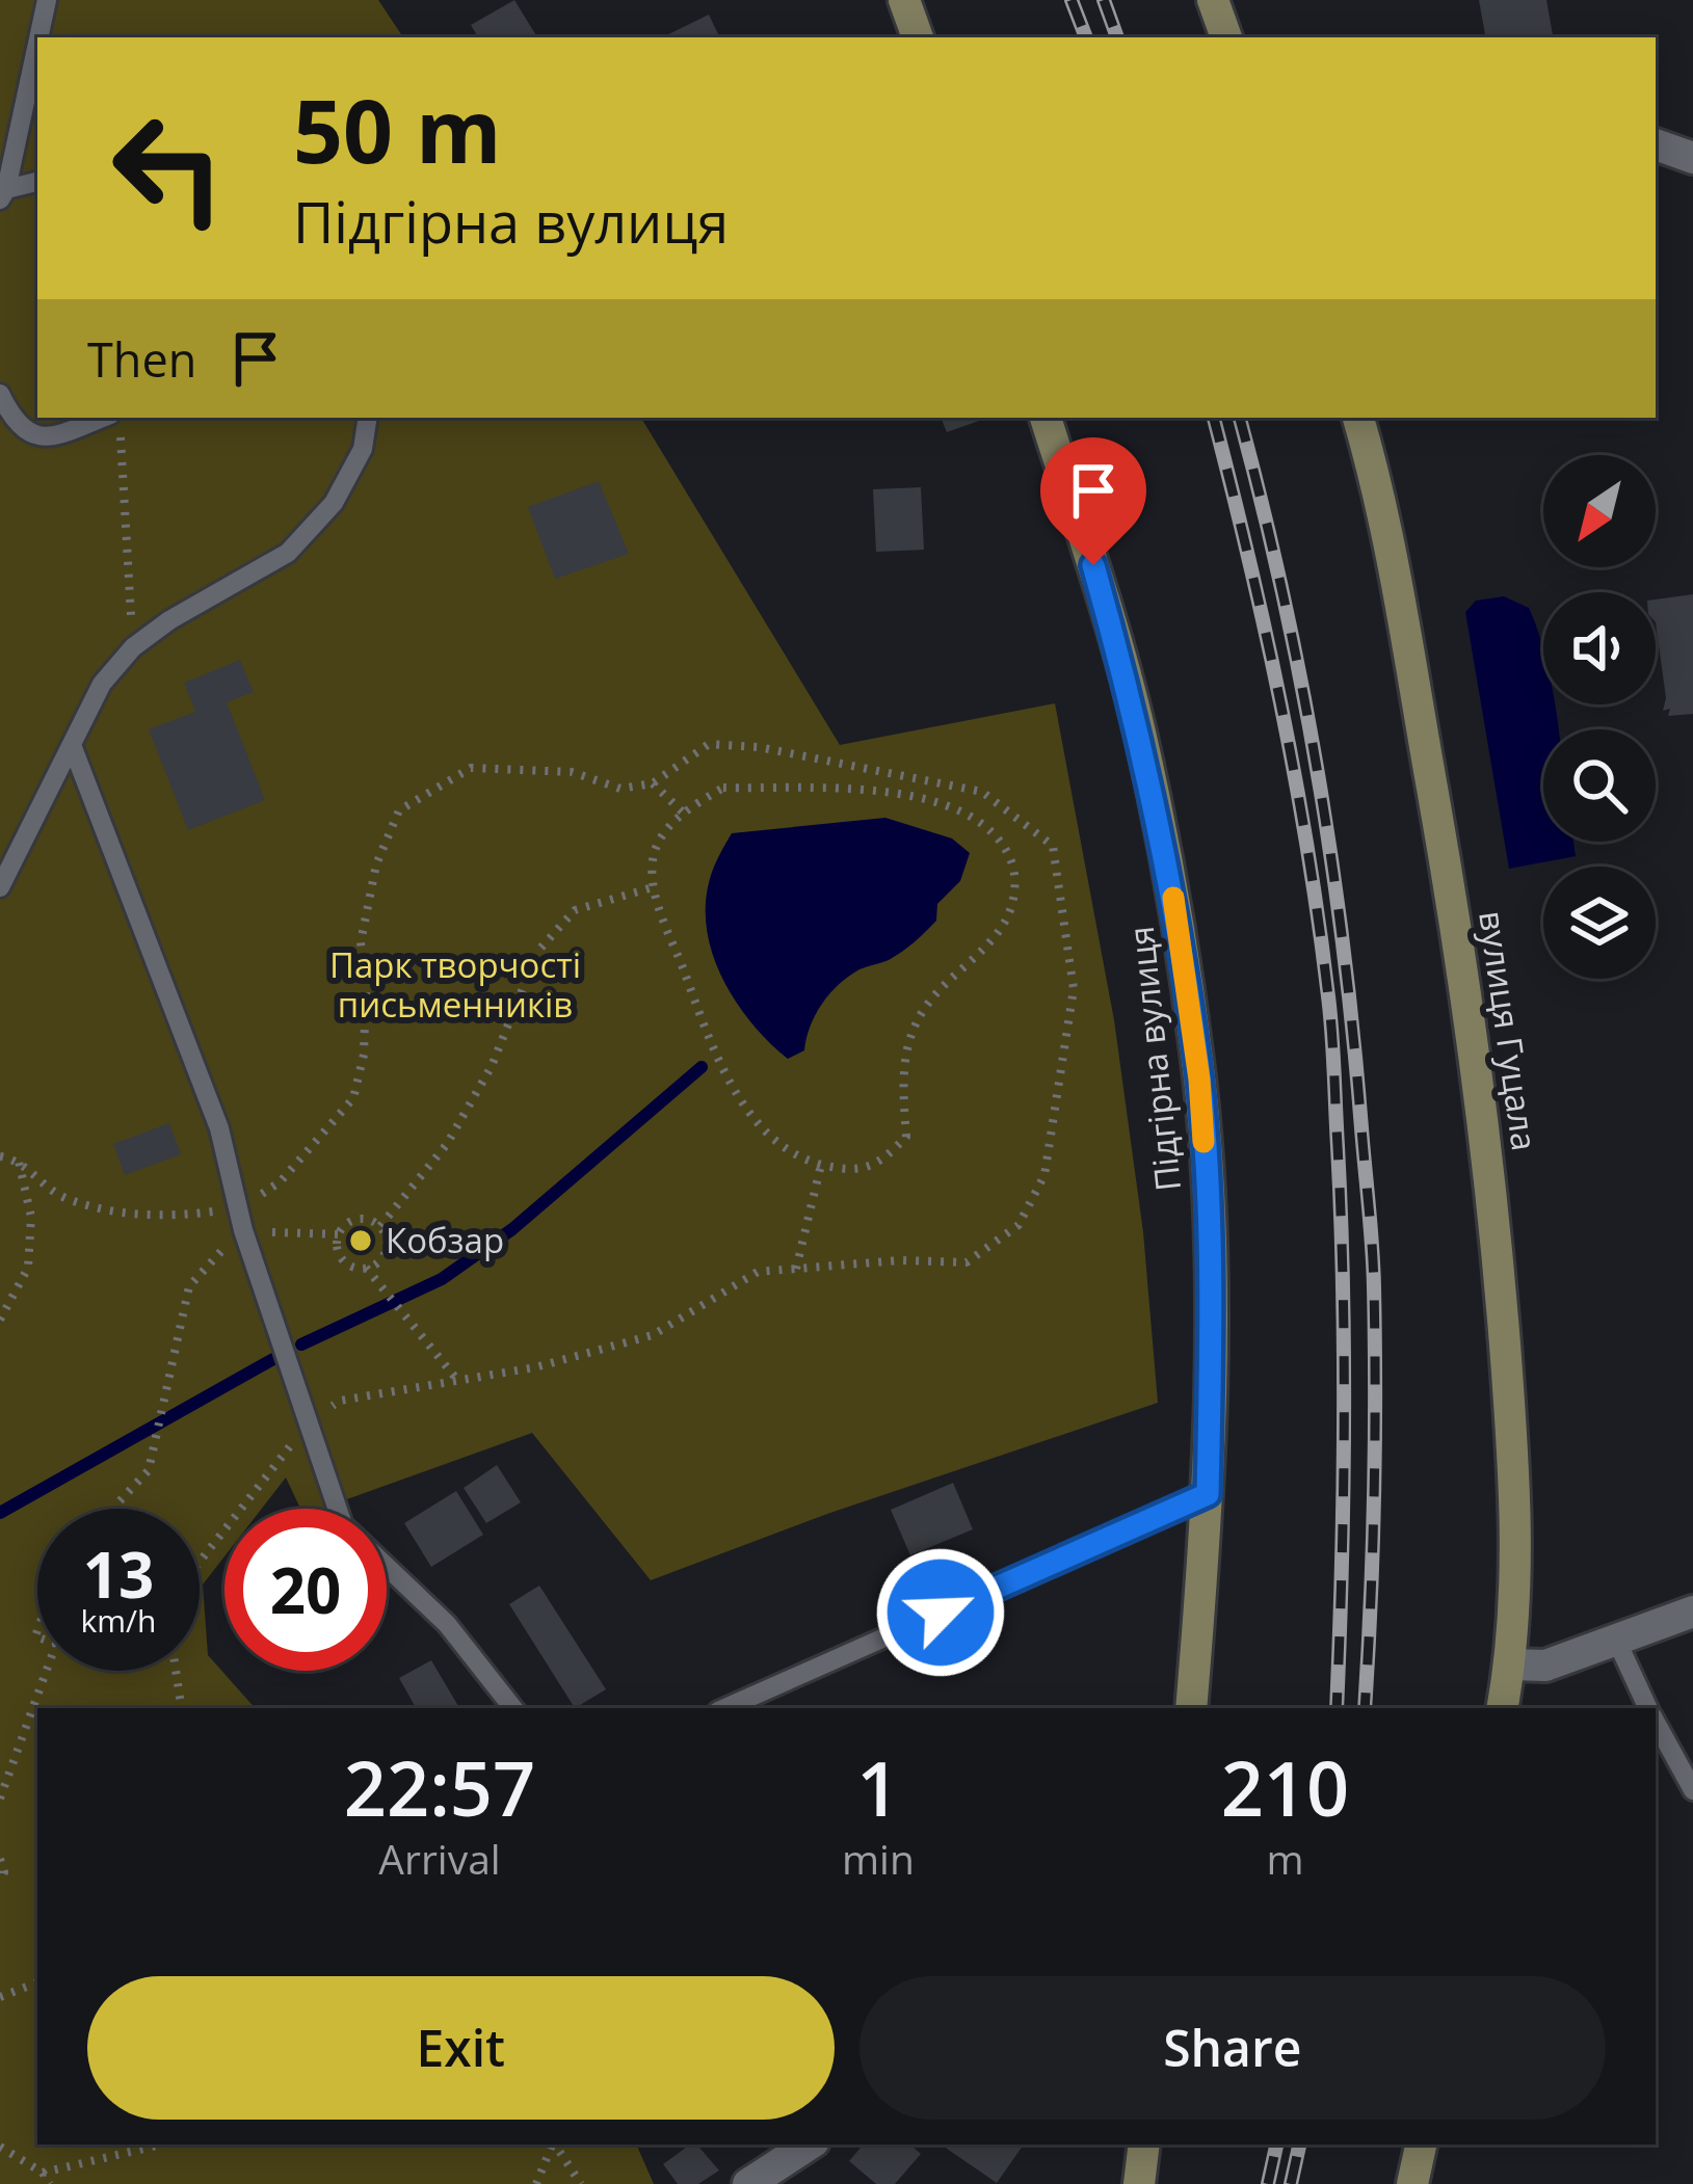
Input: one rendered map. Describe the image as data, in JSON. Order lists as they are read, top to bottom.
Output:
{
  "streets": {
    "street": ["вулиця Гуцала", "Підгірна вулиця"]
  },
  "parks": ["Парк творчості письменників"],
  "places": ["Кобзар"],
  "north": "bottom left",
  "page": {
    "turn": ["50 m", "Підгірна вулиця"],
    "then": "Then",
    "speed": "13 km/h",
    "limit": "20",
    "eta": [
      "22:57",
      "Arrival",
      "1",
      "min",
      "210",
      "m"
    ],
    "buttons": ["Exit", "Share"]
  }
}
